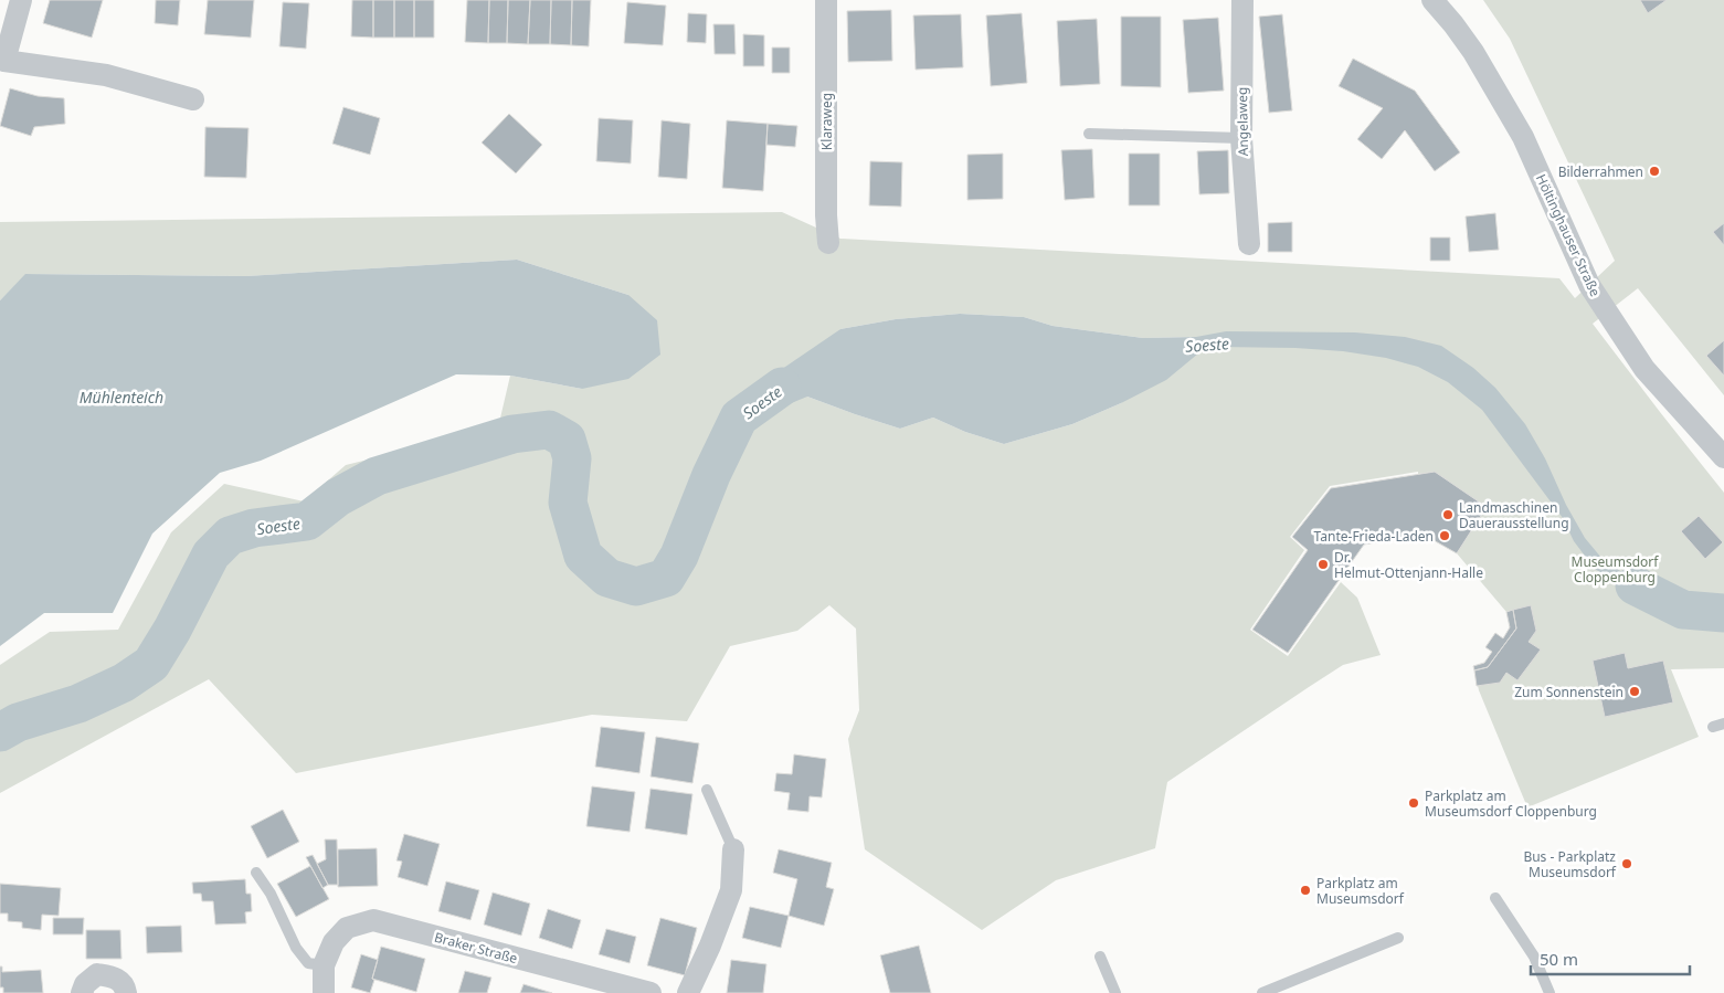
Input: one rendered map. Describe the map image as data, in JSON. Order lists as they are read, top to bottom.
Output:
{
  "streets": {
    "street": [
      "Klaraweg",
      "Angelaweg",
      "Höltinghauser Straße",
      "Braker Straße"
    ]
  },
  "water": ["Soeste", "Mühlenteich"],
  "parks": ["Museumsdorf Cloppenburg"],
  "places": [
    "Bilderrahmen",
    "Landmaschinen Dauerausstellung",
    "Tante-Frieda-Laden",
    "Dr. Helmut-Ottenjann-Halle",
    "Zum Sonnenstein",
    "Parkplatz am Museumsdorf Cloppenburg",
    "Bus - Parkplatz Museumsdorf",
    "Parkplatz am Museumsdorf"
  ],
  "scale_bar": "50 m"
}
